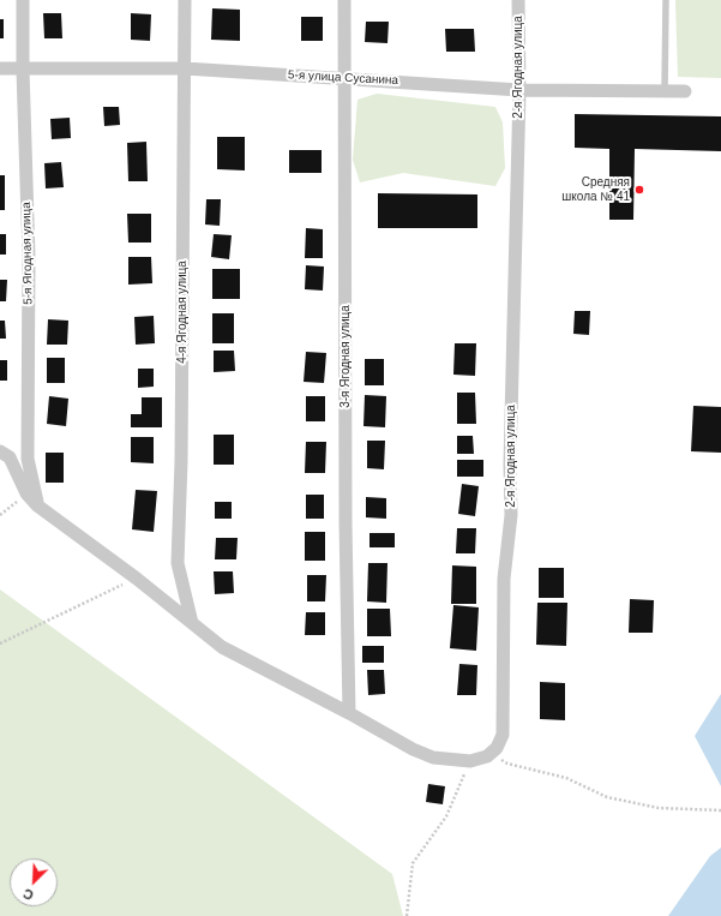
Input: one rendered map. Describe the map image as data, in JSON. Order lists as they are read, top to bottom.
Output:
{
  "streets": {
    "street": [
      "2-я Ягодная улица",
      "5-я улица Сусанина",
      "5-я Ягодная улица",
      "4-я Ягодная улица",
      "3-я Ягодная улица"
    ]
  },
  "crossings": [
    ["2-я Ягодная улица", "5-я улица Сусанина"],
    ["5-я улица Сусанина", "5-я Ягодная улица"],
    ["5-я улица Сусанина", "4-я Ягодная улица"],
    ["5-я улица Сусанина", "3-я Ягодная улица"]
  ],
  "places": ["Средняя школа № 41"],
  "north": "bottom left"
}
